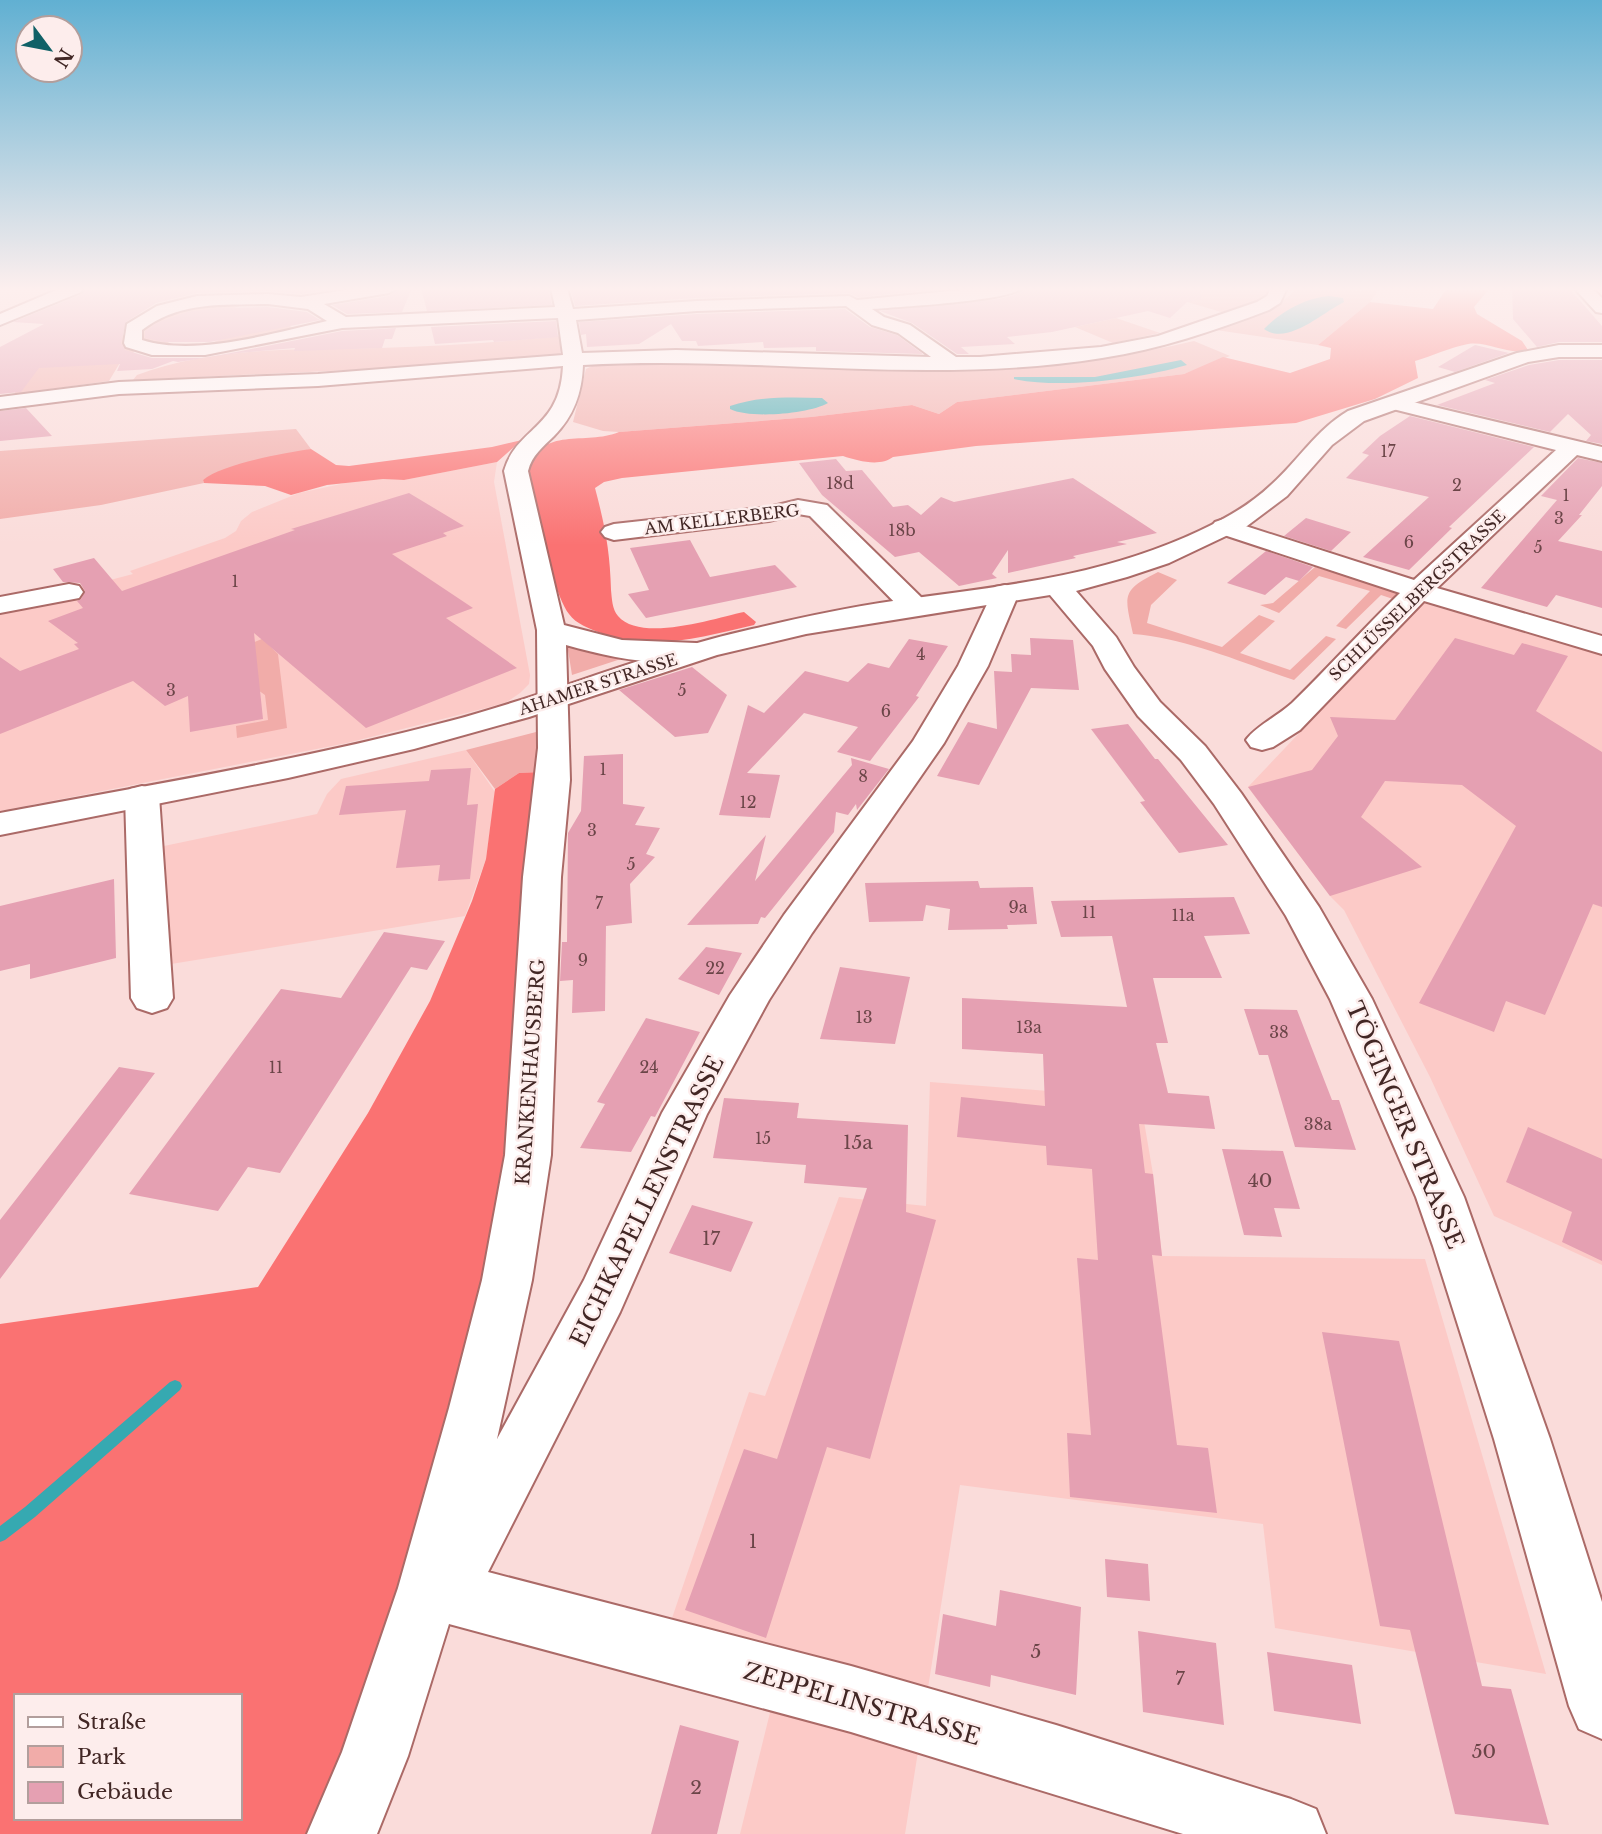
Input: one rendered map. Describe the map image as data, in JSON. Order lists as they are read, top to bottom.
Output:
{
  "streets": {
    "street": [
      "AM KELLERBERG",
      "SCHLÜSSELBERGSTRASSE",
      "AHAMER STRASSE",
      "KRANKENHAUSBERG",
      "TÖGINGER STRASSE",
      "EICHKAPELLENSTRASSE",
      "ZEPPELINSTRASSE"
    ]
  },
  "crossings": [
    ["AM KELLERBERG", "AHAMER STRASSE"],
    ["AHAMER STRASSE", "KRANKENHAUSBERG"],
    ["AHAMER STRASSE", "EICHKAPELLENSTRASSE"],
    ["KRANKENHAUSBERG", "EICHKAPELLENSTRASSE"],
    ["KRANKENHAUSBERG", "ZEPPELINSTRASSE"],
    ["EICHKAPELLENSTRASSE", "ZEPPELINSTRASSE"]
  ],
  "house_numbers": [
    "17",
    "18d",
    "2",
    "1",
    "3",
    "18b",
    "6",
    "5",
    "1",
    "4",
    "3",
    "5",
    "6",
    "1",
    "8",
    "12",
    "3",
    "5",
    "7",
    "9a",
    "11",
    "11a",
    "9",
    "22",
    "13",
    "13a",
    "38",
    "11",
    "24",
    "38a",
    "15",
    "15a",
    "40",
    "17",
    "1",
    "5",
    "7",
    "50",
    "2"
  ],
  "legend": ["Straße", "Park", "Gebäude"],
  "north": "bottom right"
}
